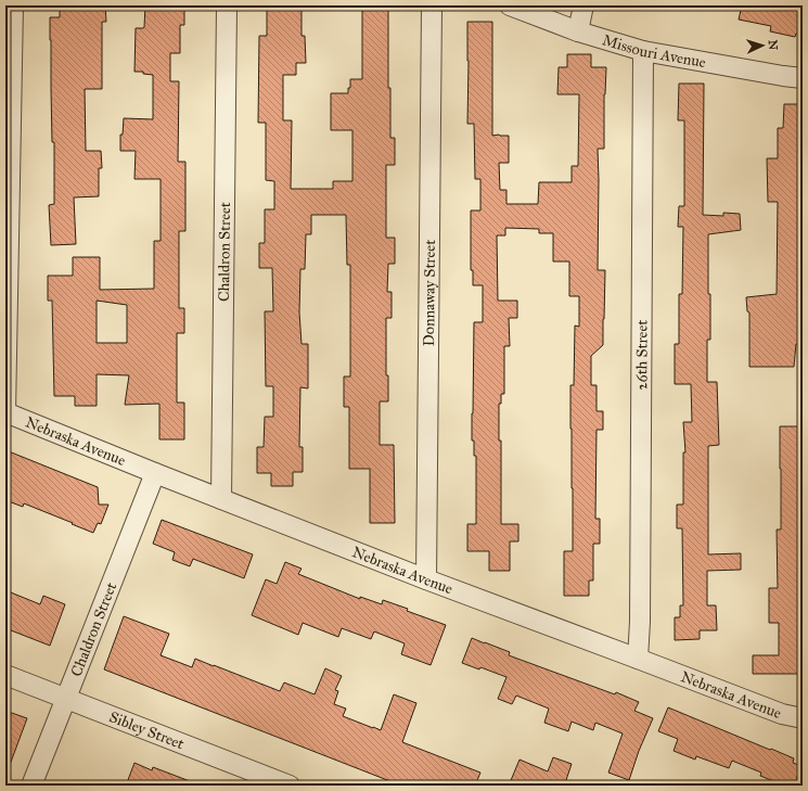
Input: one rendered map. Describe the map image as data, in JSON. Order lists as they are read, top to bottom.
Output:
{
  "streets": {
    "street": [
      "Missouri Avenue",
      "Chaldron Street",
      "Donnaway Street",
      "26th Street",
      "Nebraska Avenue",
      "Sibley Street"
    ]
  },
  "crossings": [
    ["Missouri Avenue", "26th Street"],
    ["Chaldron Street", "Nebraska Avenue"],
    ["Chaldron Street", "Sibley Street"],
    ["Donnaway Street", "Nebraska Avenue"],
    ["26th Street", "Nebraska Avenue"]
  ],
  "north": "right"
}
